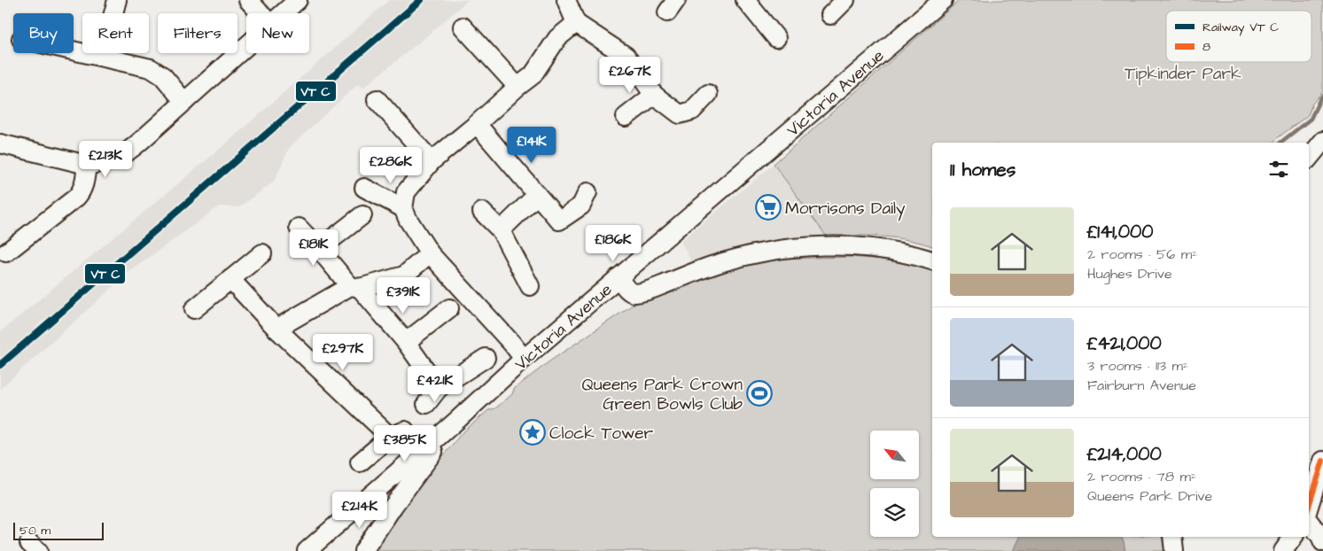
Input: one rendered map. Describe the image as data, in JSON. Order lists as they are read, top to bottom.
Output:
{
  "streets": {
    "street": ["Victoria Avenue"]
  },
  "parks": ["Tipkinder Park"],
  "places": {
    "supermarket": ["Morrisons Daily"],
    "sports": ["Queens Park Crown Green Bowls Club"],
    "place": ["Clock Tower"]
  },
  "lines": ["transit line 8"],
  "legend": ["Railway VT C", "8"],
  "scale_bar": "50 m",
  "north": "top left",
  "page": {
    "chip": [
      "Buy",
      "Rent",
      "Filters",
      "New"
    ],
    "price": [
      "£267K",
      "£141K",
      "£213K",
      "£286K",
      "£186K",
      "£181K",
      "£391K",
      "£297K",
      "£421K",
      "£385K",
      "£214K"
    ],
    "heading": "11 homes",
    "list": [
      {
        "name": "£141,000",
        "note": "2 rooms · 56 m² · Hughes Drive"
      },
      {
        "name": "£421,000",
        "note": "3 rooms · 113 m² · Fairburn Avenue"
      },
      {
        "name": "£214,000",
        "note": "2 rooms · 78 m² · Queens Park Drive"
      }
    ],
    "scale": "50 m"
  }
}
